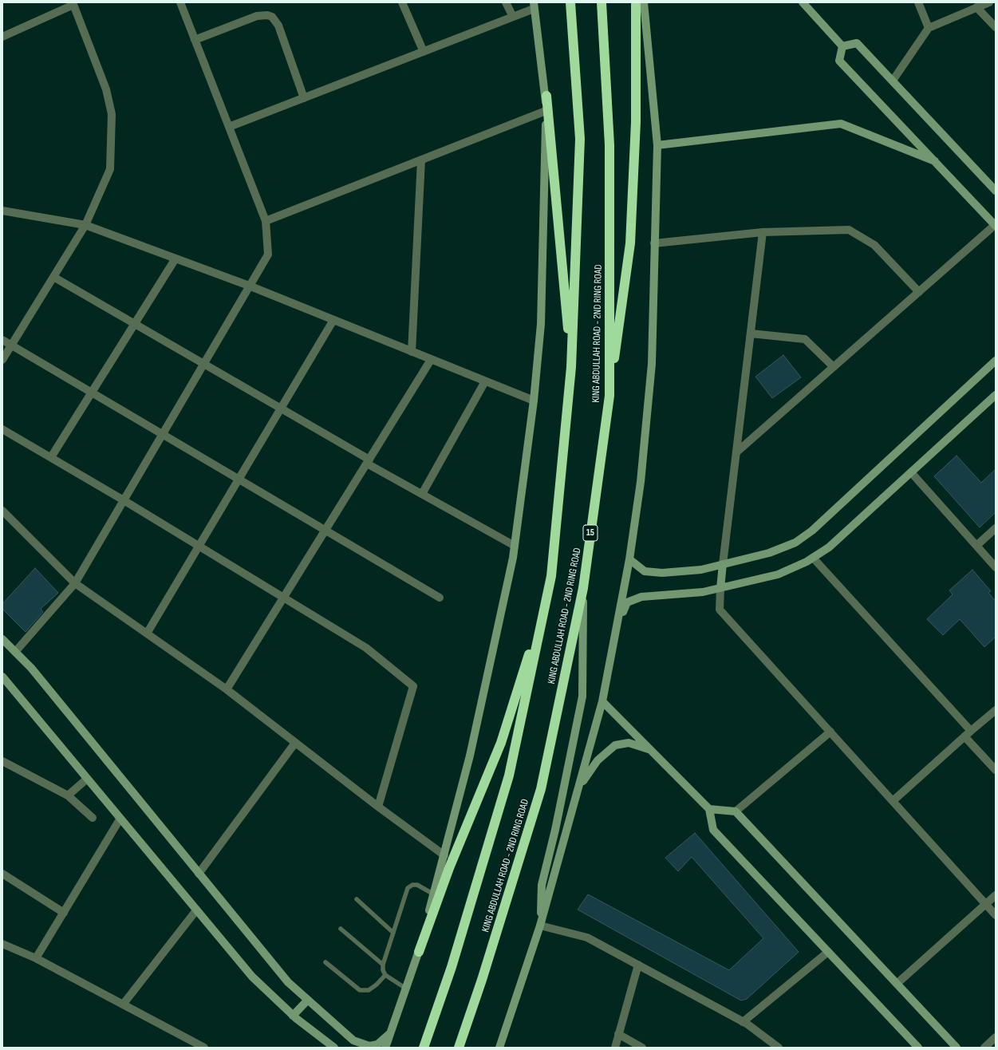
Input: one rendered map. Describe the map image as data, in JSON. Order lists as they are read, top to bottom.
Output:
{
  "streets": {
    "highway": ["KING ABDULLAH ROAD - 2ND RING ROAD", "15"]
  }
}
